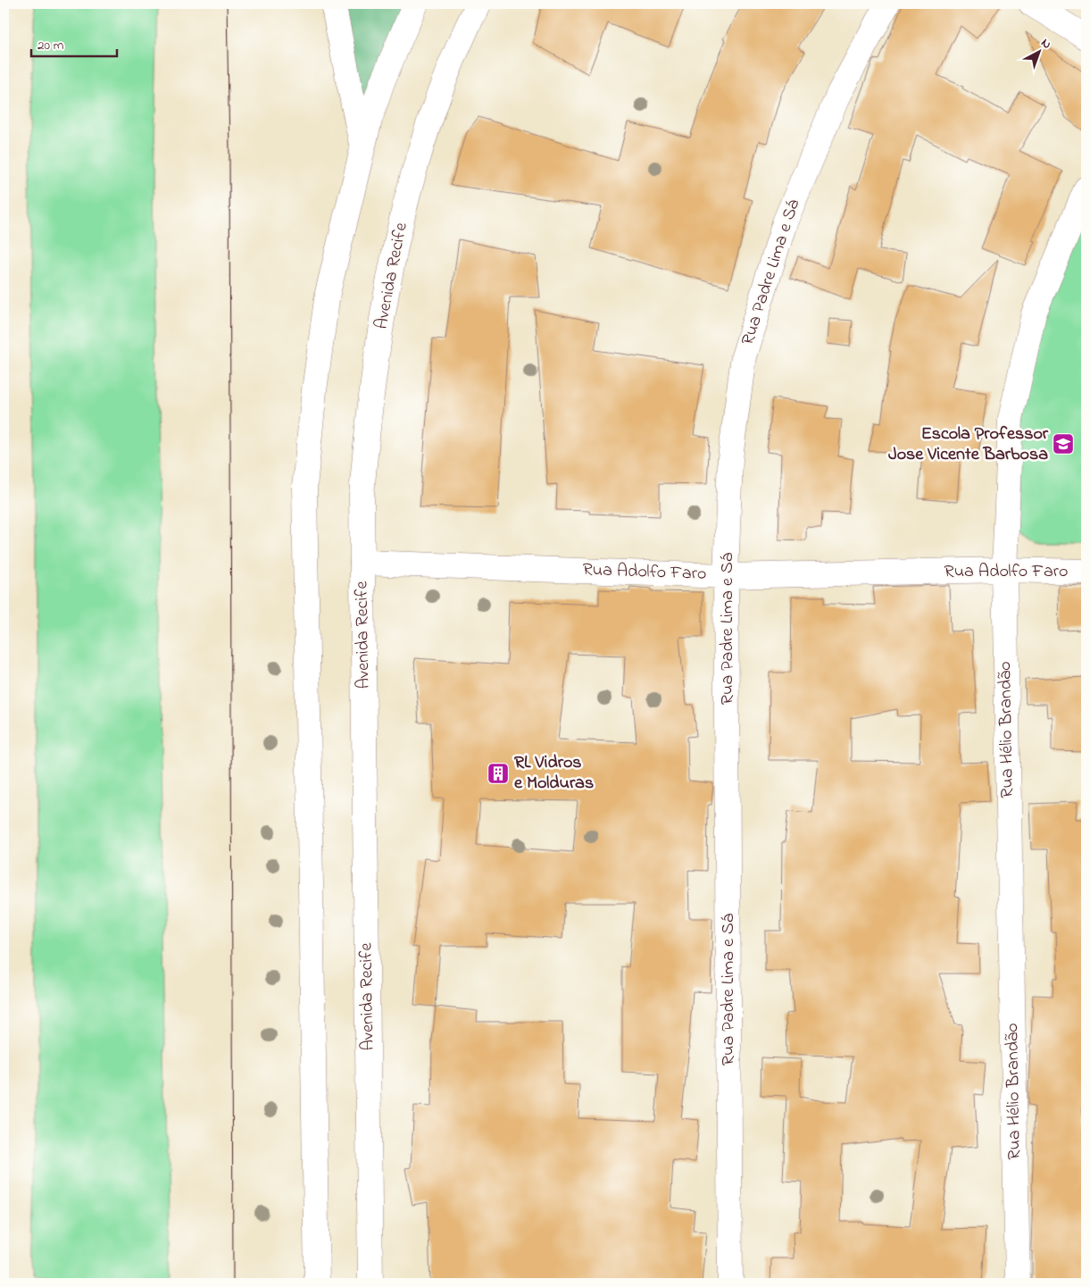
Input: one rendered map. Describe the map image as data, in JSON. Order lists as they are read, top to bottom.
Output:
{
  "streets": {
    "street": [
      "Rua Padre Lima e Sá",
      "Avenida Recife",
      "Rua Adolfo Faro",
      "Rua Hélio Brandão"
    ]
  },
  "crossings": [
    ["Rua Padre Lima e Sá", "Rua Adolfo Faro"],
    ["Avenida Recife", "Rua Adolfo Faro"],
    ["Rua Adolfo Faro", "Rua Hélio Brandão"]
  ],
  "places": {
    "school or university": ["Escola Professor Jose Vicente Barbosa"],
    "building": ["RL Vidros e Molduras"]
  },
  "scale_bar": "20 m",
  "north": "top right"
}
